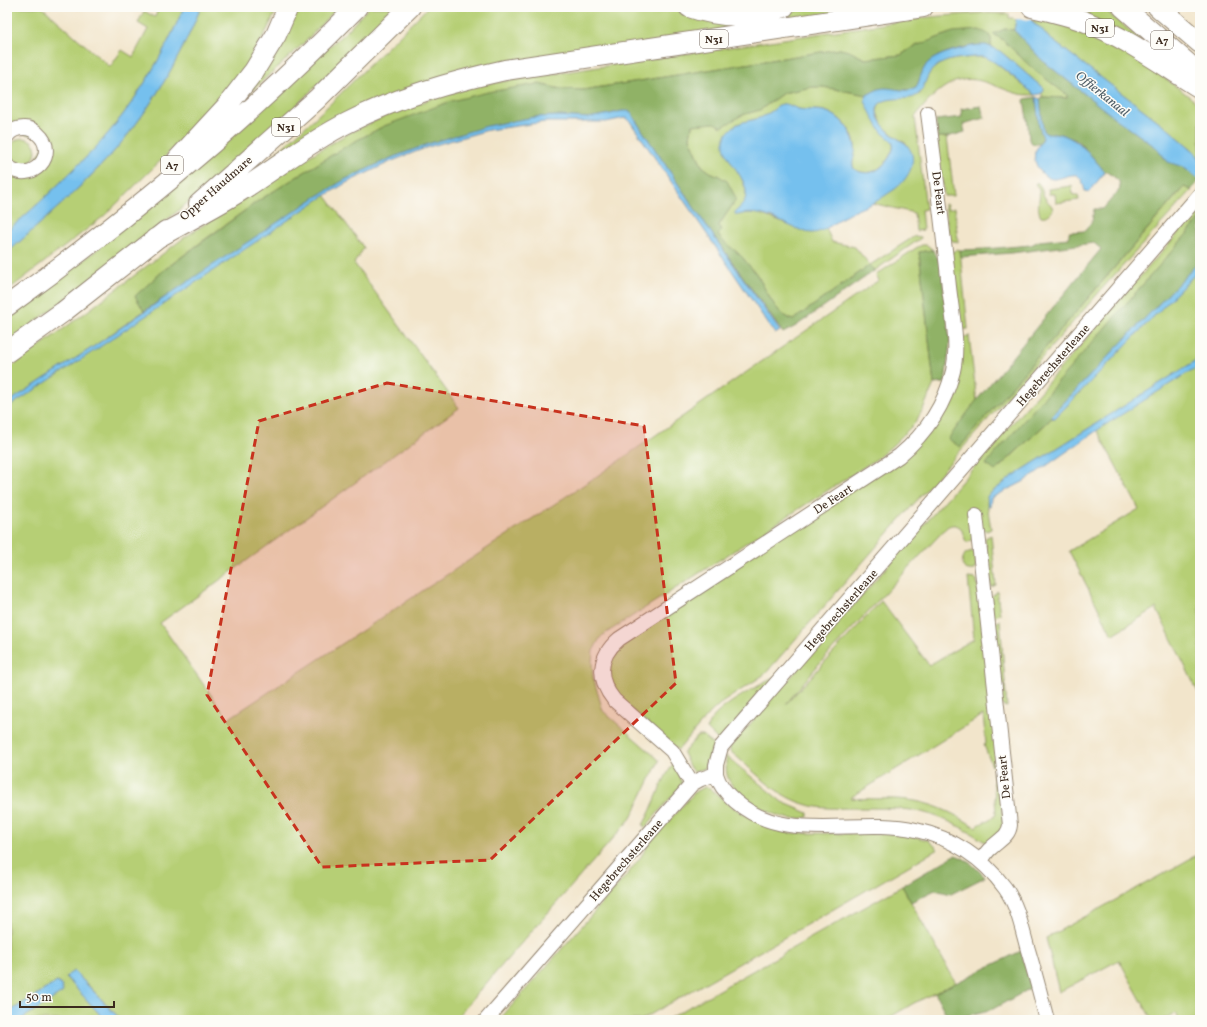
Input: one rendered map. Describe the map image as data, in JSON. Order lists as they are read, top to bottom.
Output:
{
  "streets": {
    "highway": ["N31", "A7", "Opper Haudmare"],
    "street": ["De Feart", "Hegebrechsterleane"]
  },
  "crossings": [
    ["N31", "Opper Haudmare"],
    ["De Feart", "Hegebrechsterleane"]
  ],
  "water": ["Offierkanaal"],
  "scale_bar": "50 m"
}
